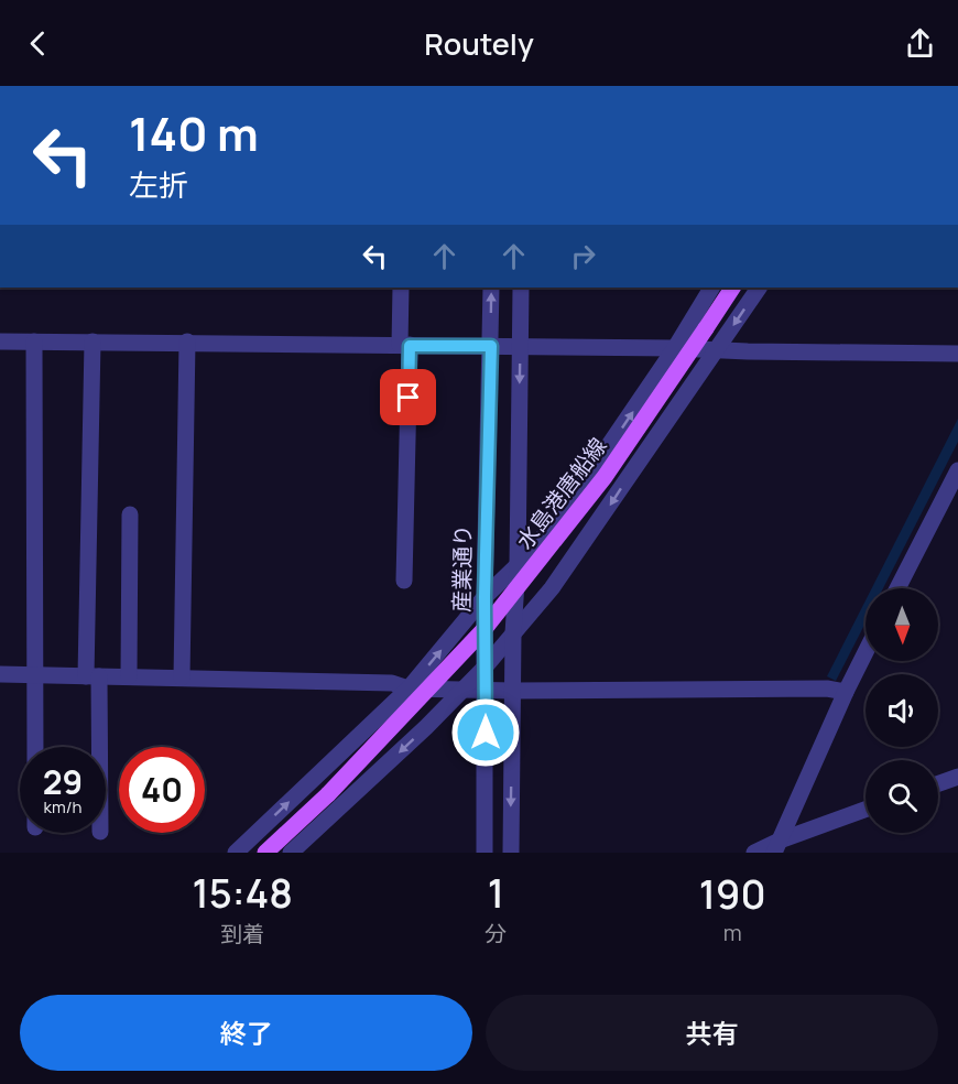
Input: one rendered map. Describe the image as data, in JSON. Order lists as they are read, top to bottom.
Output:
{
  "streets": {
    "main road": ["水島港唐船線"],
    "street": ["産業通り"]
  },
  "north": "bottom",
  "page": {
    "header": "Routely",
    "turn": ["140 m", "左折"],
    "speed": "29 km/h",
    "limit": "40",
    "eta": [
      "15:48",
      "到着",
      "1",
      "分",
      "190",
      "m"
    ],
    "buttons": ["終了", "共有"]
  }
}
